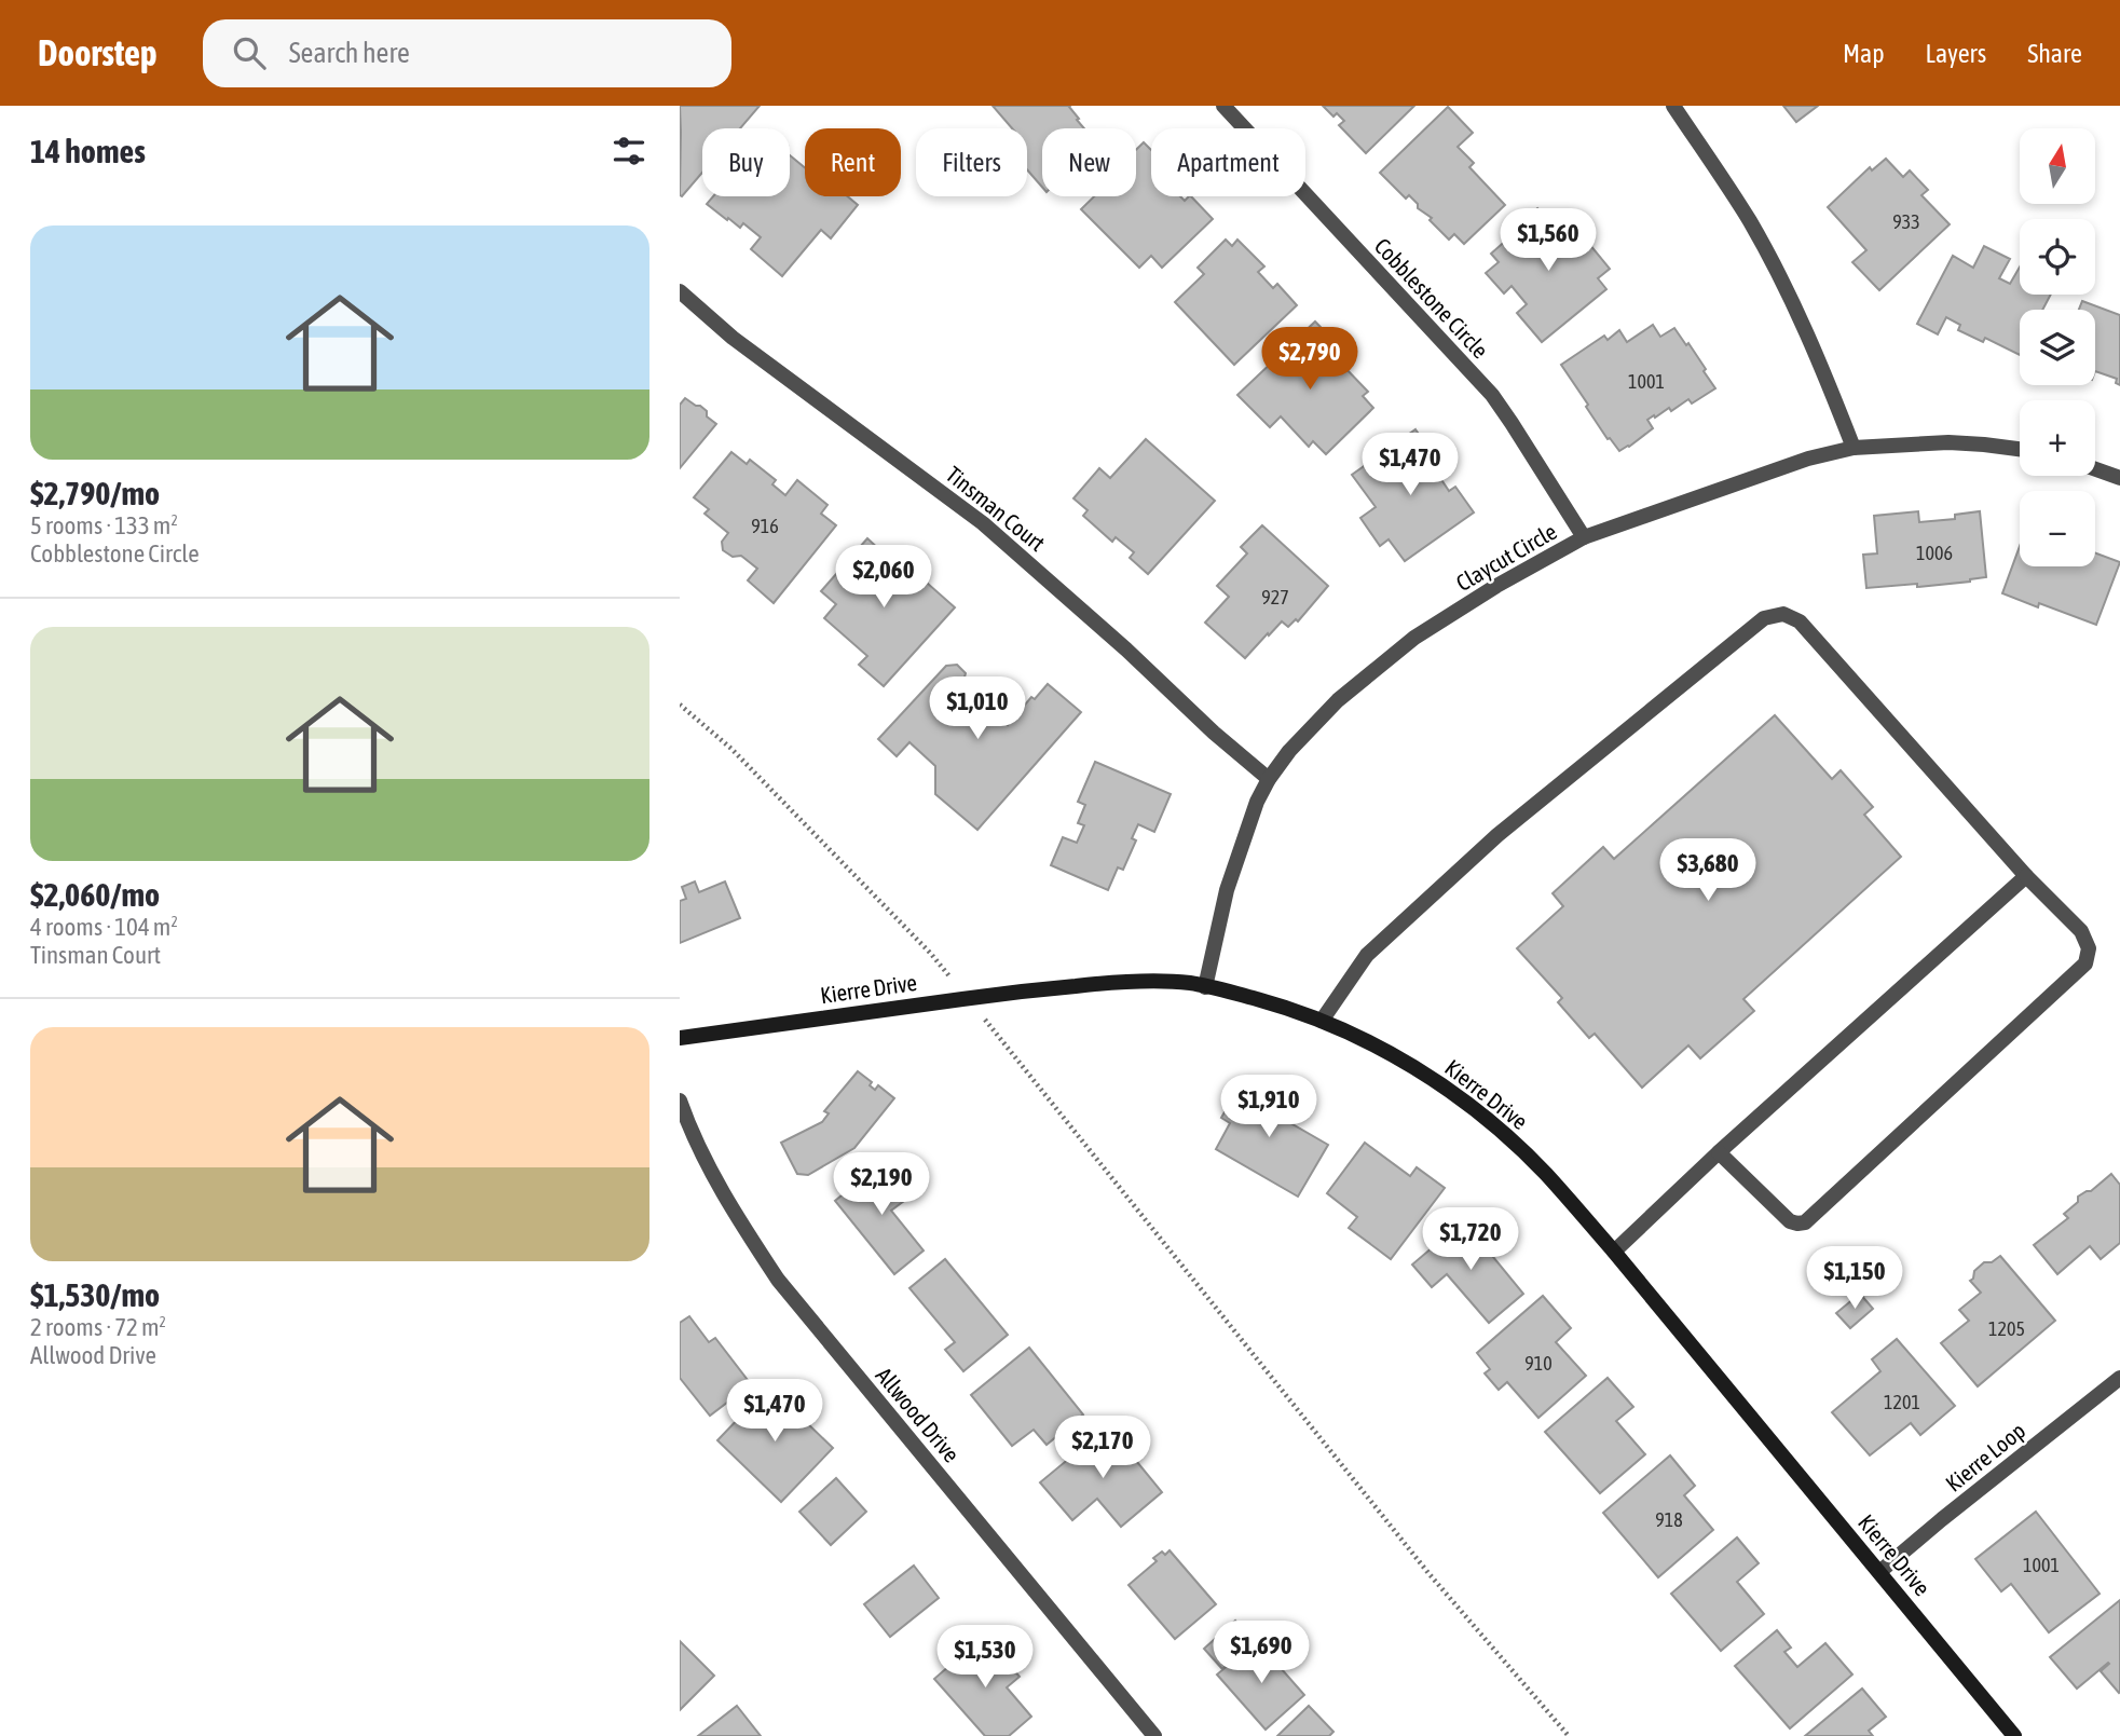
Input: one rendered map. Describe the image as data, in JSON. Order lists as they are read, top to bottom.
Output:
{
  "streets": {
    "street": [
      "Cobblestone Circle",
      "Tinsman Court",
      "Claycut Circle",
      "Kierre Drive",
      "Allwood Drive",
      "Kierre Loop"
    ]
  },
  "crossings": [
    ["Cobblestone Circle", "Claycut Circle"],
    ["Tinsman Court", "Claycut Circle"],
    ["Claycut Circle", "Kierre Drive"],
    ["Kierre Drive", "Kierre Loop"]
  ],
  "house_numbers": [
    "933",
    "1001",
    "916",
    "1006",
    "927",
    "1205",
    "910",
    "1201",
    "918",
    "1001"
  ],
  "north": "top",
  "page": {
    "header": "Doorstep",
    "search": "Search here",
    "nav": ["Map", "Layers", "Share"],
    "heading": "14 homes",
    "map_buttons": ["+", "−"],
    "chip": [
      "Buy",
      "Rent",
      "Filters",
      "New",
      "Apartment"
    ],
    "list": [
      {
        "name": "$2,790/mo",
        "note": "5 rooms · 133 m² · Cobblestone Circle"
      },
      {
        "name": "$2,060/mo",
        "note": "4 rooms · 104 m² · Tinsman Court"
      },
      {
        "name": "$1,530/mo",
        "note": "2 rooms · 72 m² · Allwood Drive"
      }
    ],
    "price": [
      "$1,560",
      "$2,790",
      "$1,470",
      "$2,060",
      "$1,010",
      "$3,680",
      "$1,910",
      "$2,190",
      "$1,720",
      "$1,150",
      "$1,470",
      "$2,170",
      "$1,690",
      "$1,530"
    ]
  }
}
